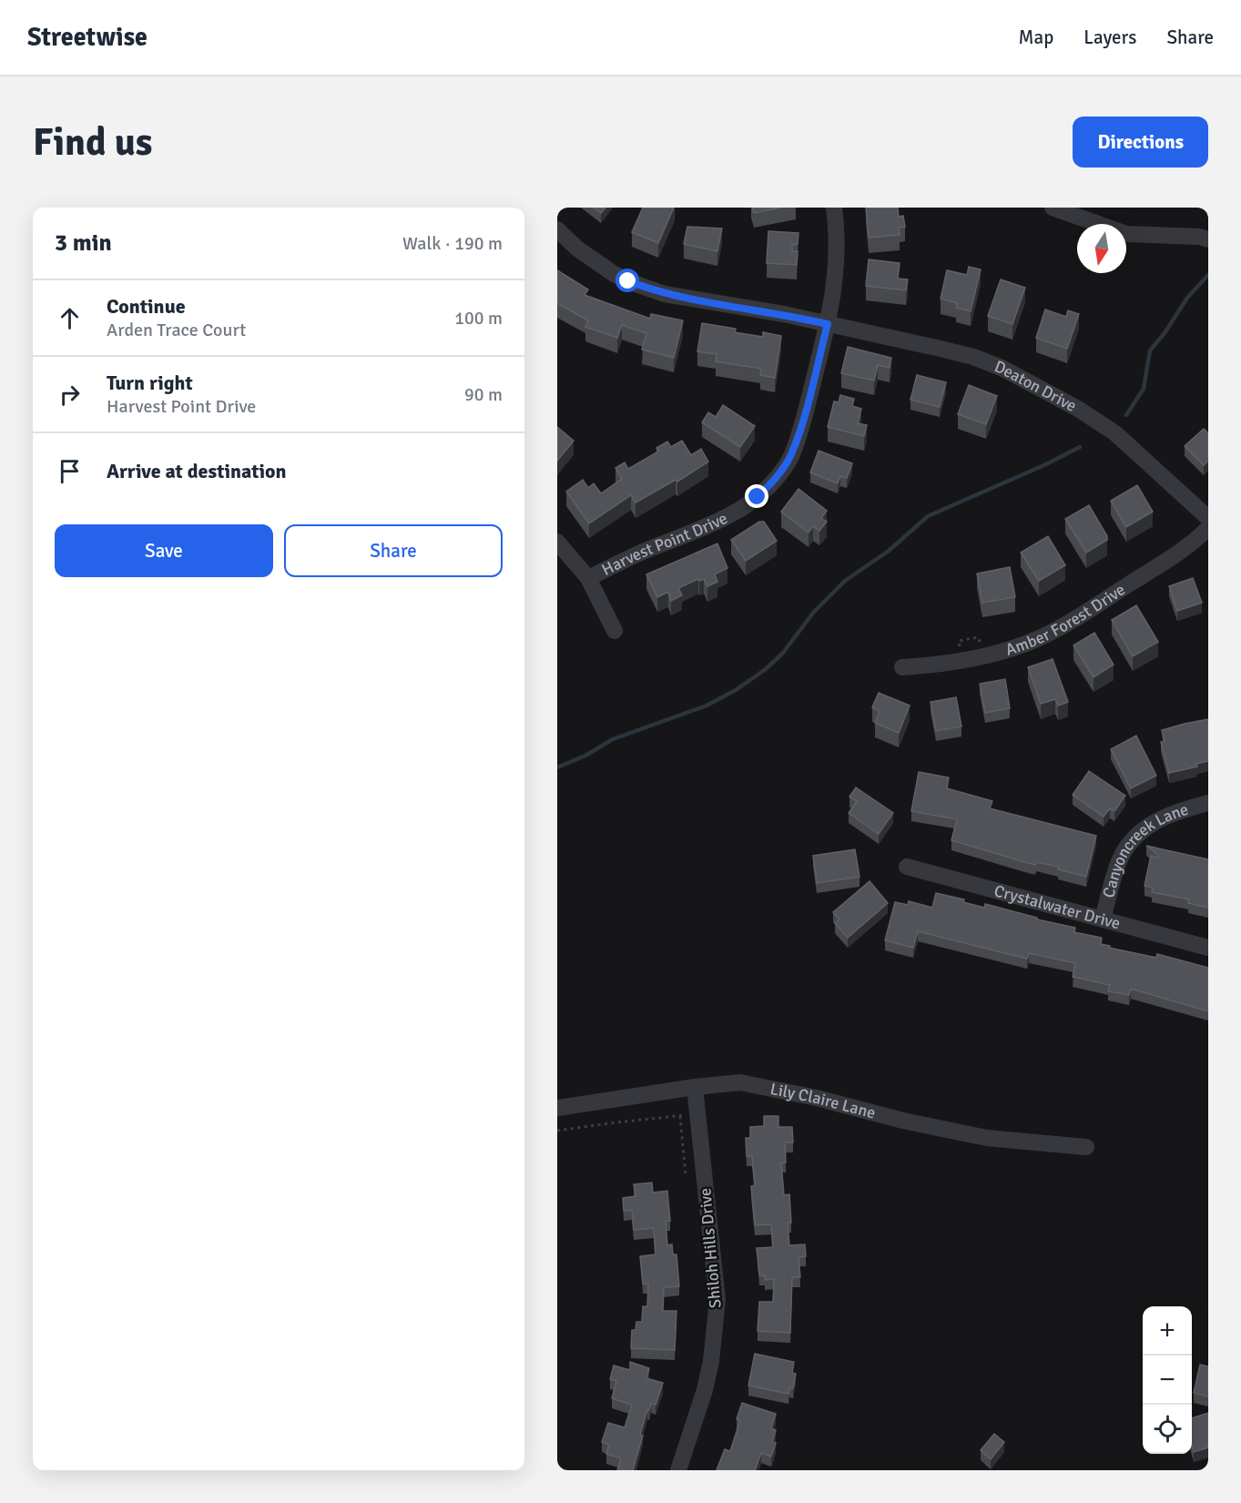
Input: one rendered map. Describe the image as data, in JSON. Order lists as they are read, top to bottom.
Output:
{
  "streets": {
    "street": [
      "Deaton Drive",
      "Harvest Point Drive",
      "Amber Forest Drive",
      "Canyoncreek Lane",
      "Crystalwater Drive",
      "Lily Claire Lane",
      "Shiloh Hills Drive"
    ]
  },
  "crossings": [
    ["Deaton Drive", "Harvest Point Drive"],
    ["Canyoncreek Lane", "Crystalwater Drive"],
    ["Lily Claire Lane", "Shiloh Hills Drive"]
  ],
  "north": "bottom",
  "page": {
    "header": "Streetwise",
    "nav": ["Map", "Layers", "Share"],
    "buttons": [
      "Directions",
      ["Save", "Share"]
    ],
    "title": "Find us",
    "heading": ["3 min", "Walk · 190 m"],
    "list": [
      ["Continue", "Arden Trace Court", "100 m"],
      ["Turn right", "Harvest Point Drive", "90 m"],
      "Arrive at destination"
    ],
    "map_buttons": ["+", "−"]
  }
}
